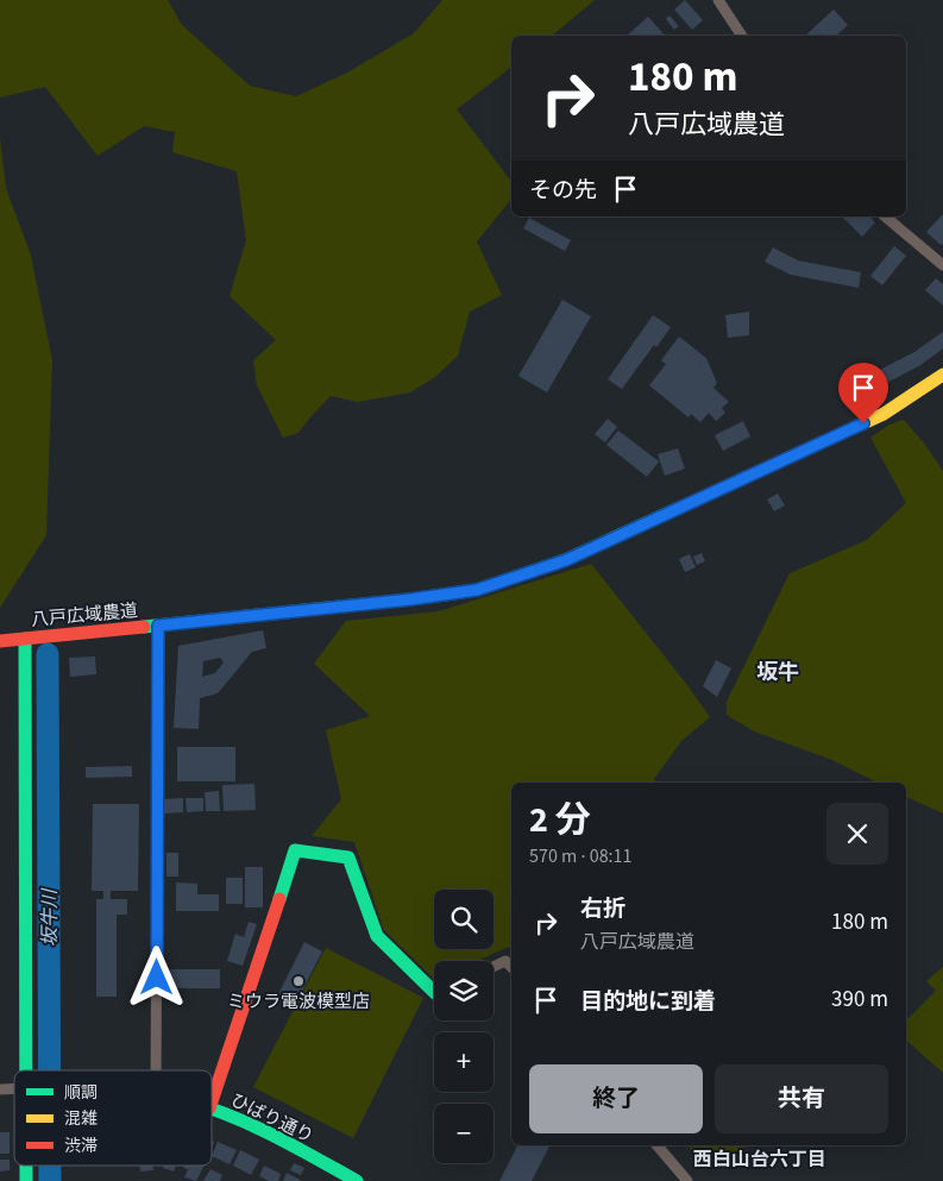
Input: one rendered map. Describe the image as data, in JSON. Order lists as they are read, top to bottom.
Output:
{
  "streets": {
    "street": ["八戸広域農道", "ひばり通り"]
  },
  "districts": ["坂牛", "西白山台六丁目"],
  "water": ["坂牛川"],
  "places": ["ミウラ電波模型店"],
  "legend": ["順調", "混雑", "渋滞"],
  "page": {
    "turn": ["180 m", "八戸広域農道"],
    "then": "その先",
    "heading": ["2 分", "570 m · 08:11"],
    "list": [
      {
        "name": "右折",
        "note": "八戸広域農道",
        "value": "180 m"
      },
      {
        "name": "目的地に到着",
        "value": "390 m"
      }
    ],
    "map_buttons": ["+", "−"],
    "buttons": ["終了", "共有"]
  }
}
